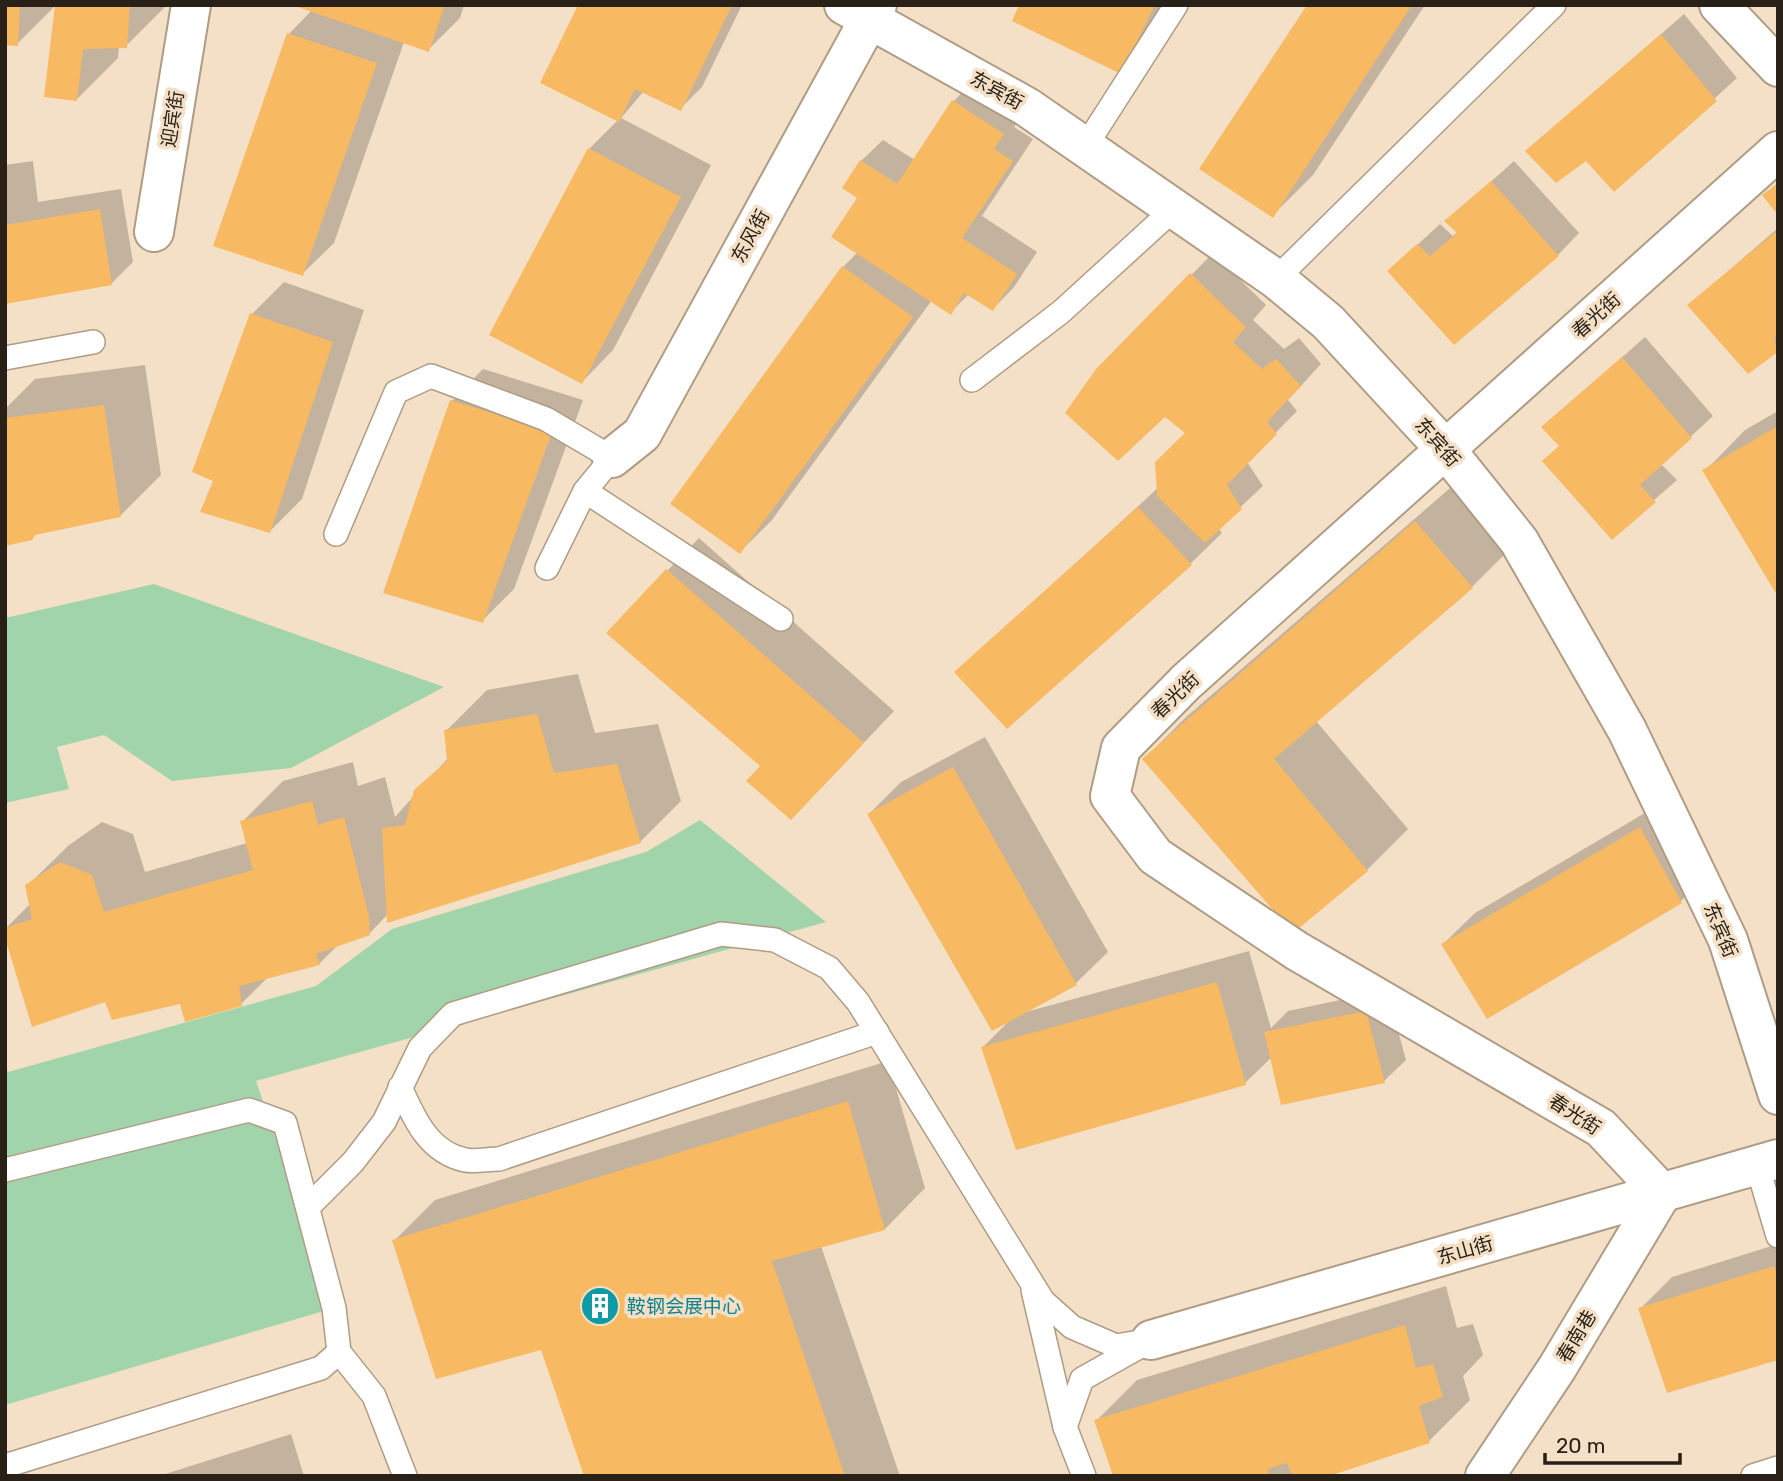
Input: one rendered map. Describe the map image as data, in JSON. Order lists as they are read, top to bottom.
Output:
{
  "streets": {
    "street": [
      "东宾街",
      "迎宾街",
      "东风街",
      "春光街",
      "东山街",
      "春南巷"
    ]
  },
  "crossings": [
    ["东宾街", "东风街"],
    ["东宾街", "春光街"],
    ["春光街", "东山街"],
    ["春光街", "春南巷"],
    ["东山街", "春南巷"]
  ],
  "places": {
    "building": ["鞍钢会展中心"]
  },
  "scale_bar": "20 m"
}
